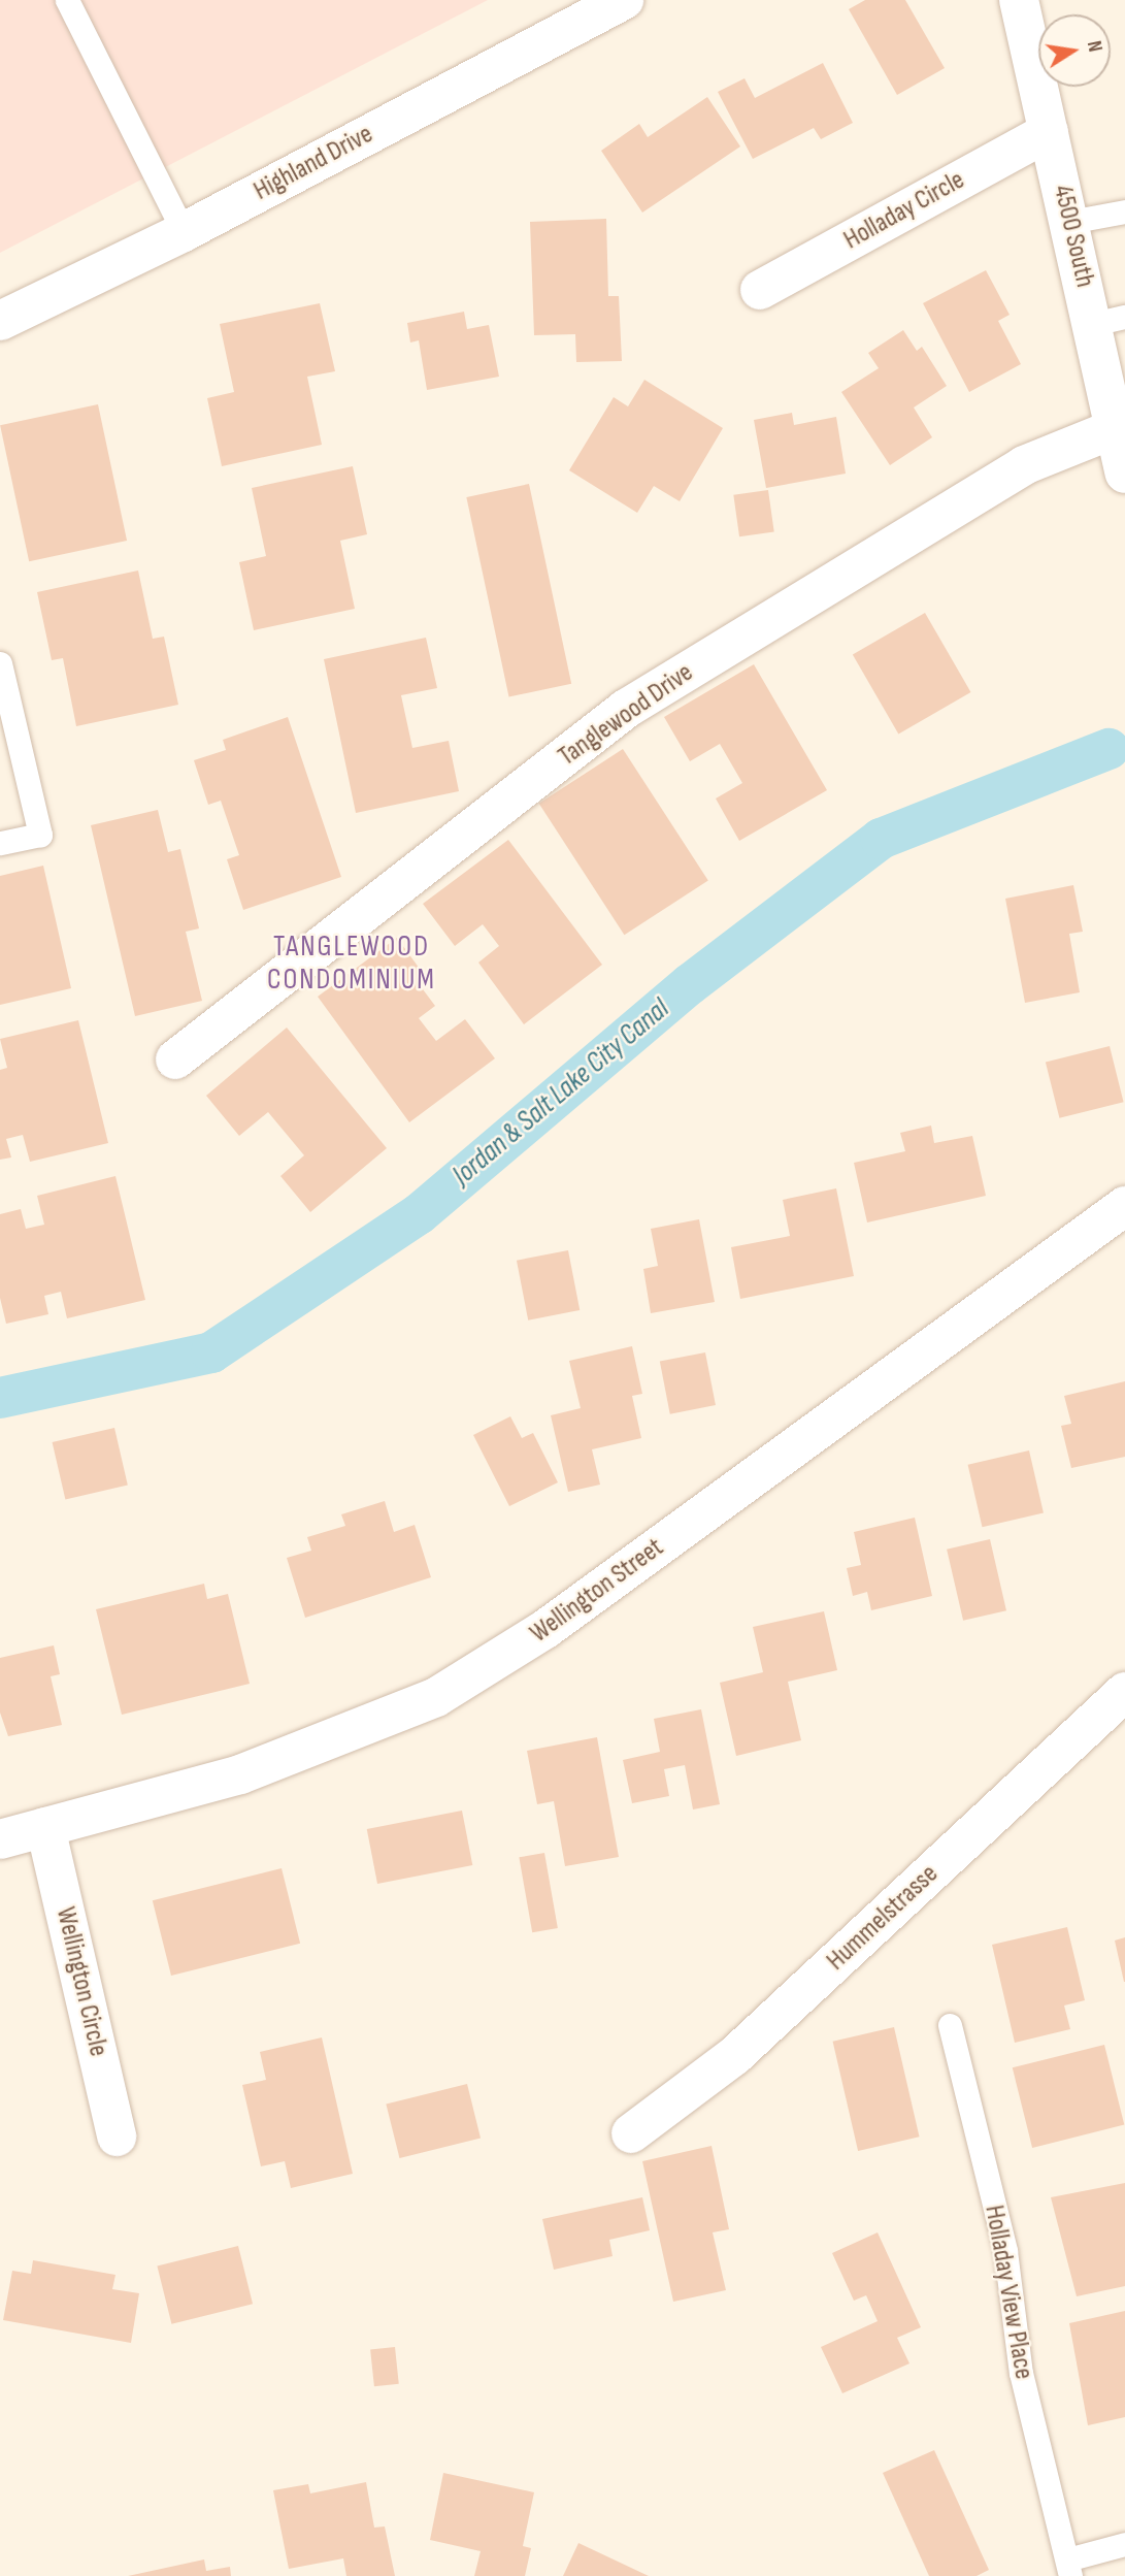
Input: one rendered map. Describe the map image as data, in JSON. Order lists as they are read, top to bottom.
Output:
{
  "streets": {
    "street": [
      "Highland Drive",
      "Holladay Circle",
      "4500 South",
      "Tanglewood Drive",
      "Wellington Street",
      "Hummelstrasse",
      "Wellington Circle"
    ],
    "lane": ["Holladay View Place"]
  },
  "crossings": [
    ["Holladay Circle", "4500 South"],
    ["4500 South", "Tanglewood Drive"],
    ["Wellington Street", "Wellington Circle"]
  ],
  "districts": ["TANGLEWOOD CONDOMINIUM"],
  "water": ["Jordan & Salt Lake City Canal"],
  "north": "right"
}
